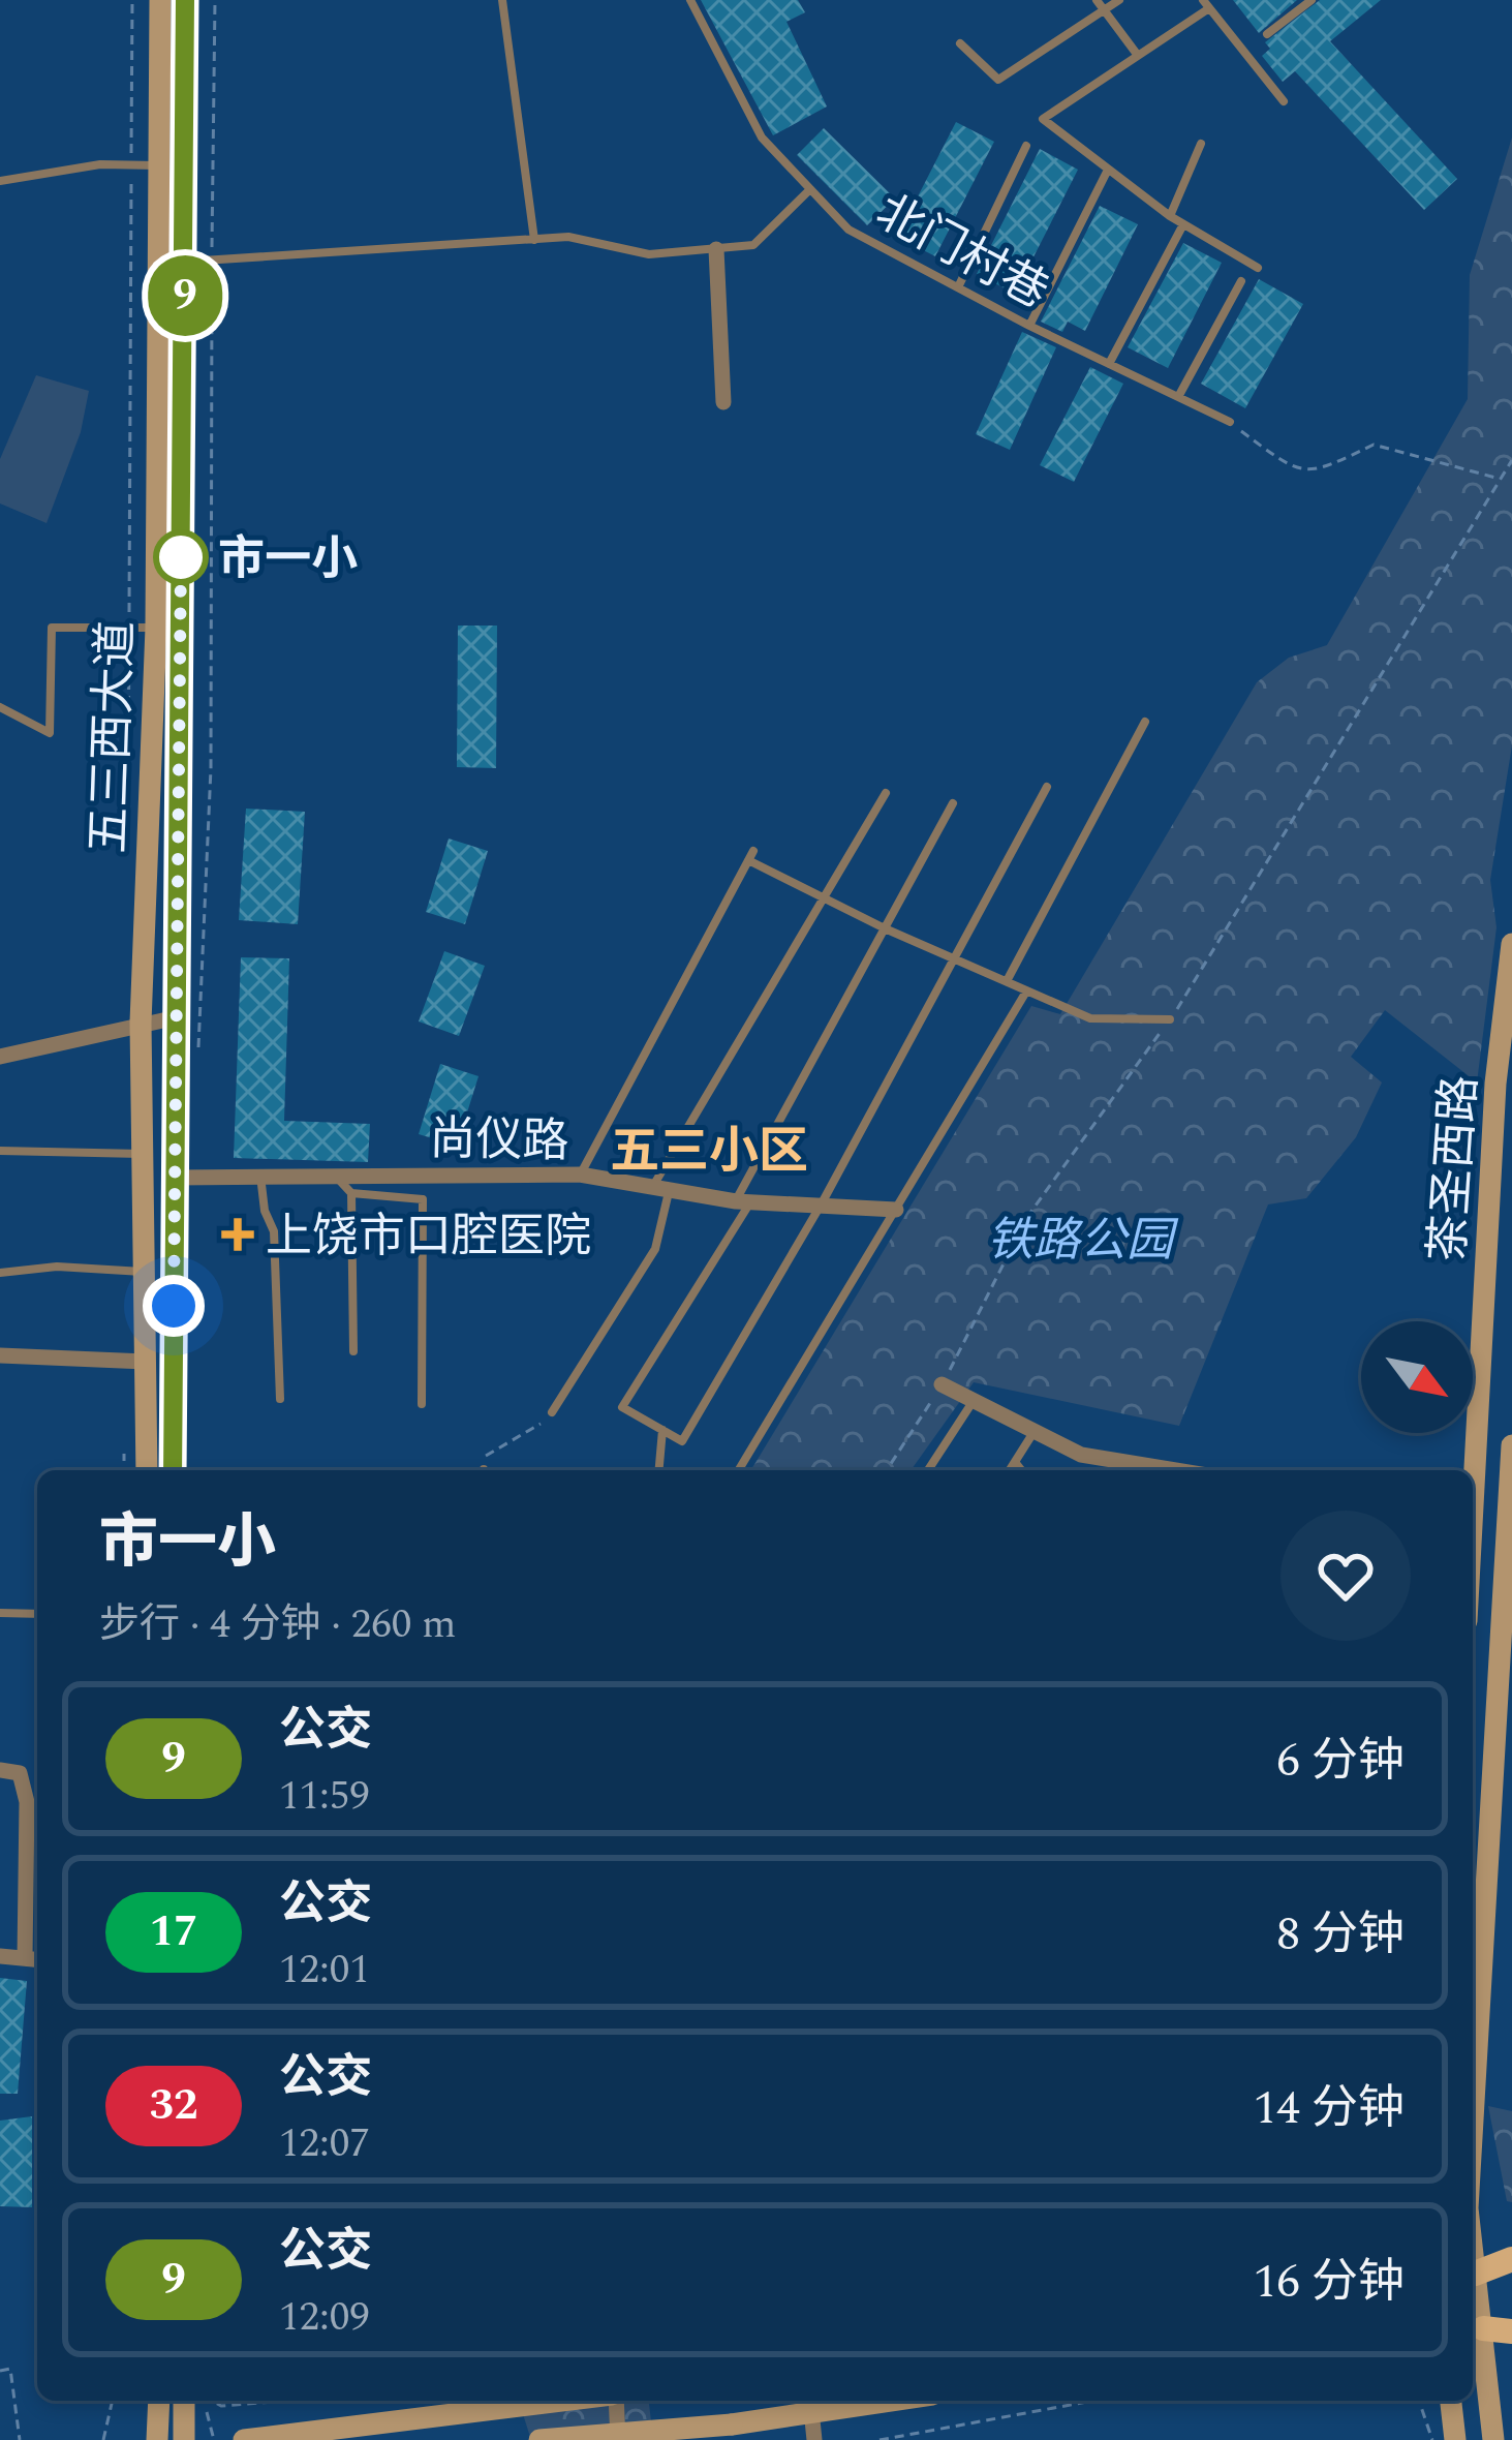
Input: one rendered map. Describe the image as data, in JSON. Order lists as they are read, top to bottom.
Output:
{
  "streets": {
    "main road": ["五三西大道", "茶圣西路"],
    "street": ["尚仪路"],
    "lane": ["北门村巷"]
  },
  "crossings": [
    ["五三西大道", "尚仪路"]
  ],
  "districts": ["五三小区"],
  "parks": ["铁路公园"],
  "places": {
    "other": ["市一小"],
    "health": ["上饶市口腔医院"]
  },
  "lines": ["bus line 9"],
  "north": "bottom right",
  "page": {
    "on_map": "9",
    "heading": ["市一小", "步行 · 4 分钟 · 260 m"],
    "list": [
      {
        "mark": "9",
        "name": "公交",
        "note": "11:59",
        "value": "6 分钟"
      },
      {
        "mark": "17",
        "name": "公交",
        "note": "12:01",
        "value": "8 分钟"
      },
      {
        "mark": "32",
        "name": "公交",
        "note": "12:07",
        "value": "14 分钟"
      },
      {
        "mark": "9",
        "name": "公交",
        "note": "12:09",
        "value": "16 分钟"
      }
    ]
  }
}
